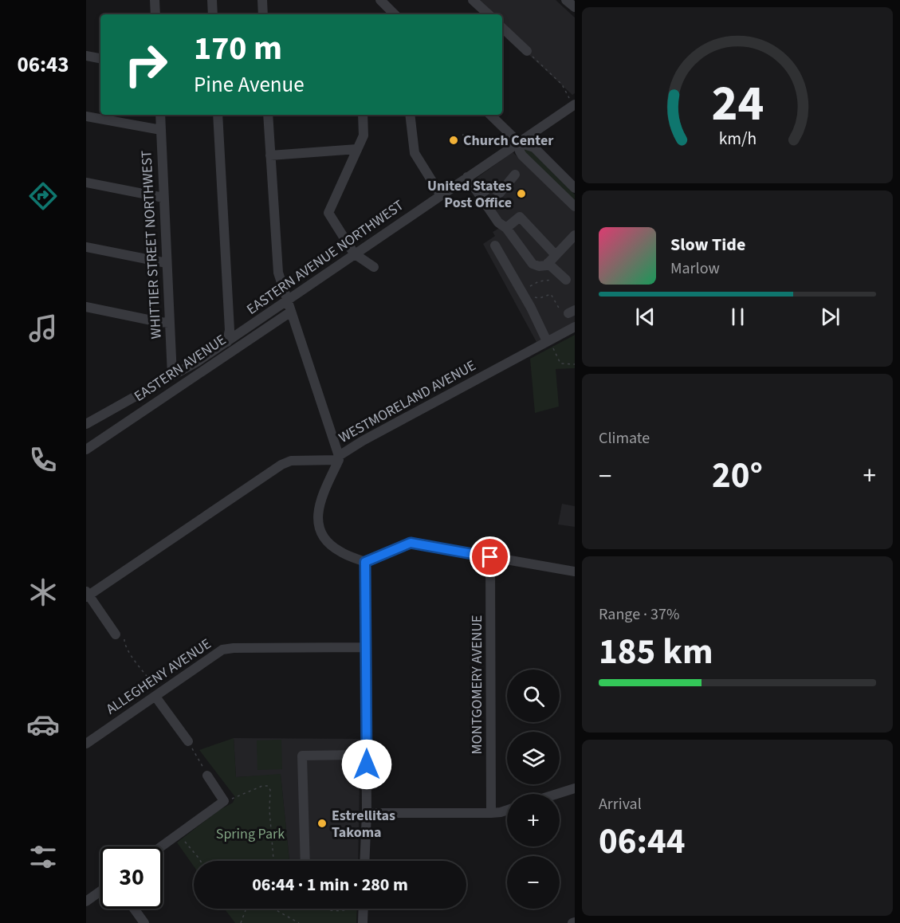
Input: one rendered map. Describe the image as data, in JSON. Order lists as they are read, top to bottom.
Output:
{
  "streets": {
    "street": [
      "WHITTIER STREET NORTHWEST",
      "EASTERN AVENUE NORTHWEST",
      "EASTERN AVENUE",
      "WESTMORELAND AVENUE",
      "ALLEGHENY AVENUE",
      "MONTGOMERY AVENUE"
    ]
  },
  "crossings": [
    ["WHITTIER STREET NORTHWEST", "EASTERN AVENUE NORTHWEST"]
  ],
  "parks": ["Spring Park"],
  "places": ["Church Center", "United States Post Office", "Estrellitas Takoma"],
  "page": {
    "tabs": "06:43",
    "turn": ["170 m", "Pine Avenue"],
    "song": ["Slow Tide", "Marlow"],
    "tile": [
      "Climate",
      ["Range · 37%", "185 km"],
      ["Arrival", "06:44"]
    ],
    "heat": ["−", "20°", "+"],
    "map_buttons": ["+", "−"],
    "limit": "30",
    "trip": "06:44 · 1 min · 280 m",
    "gauge": ["24", "km/h"]
  }
}
